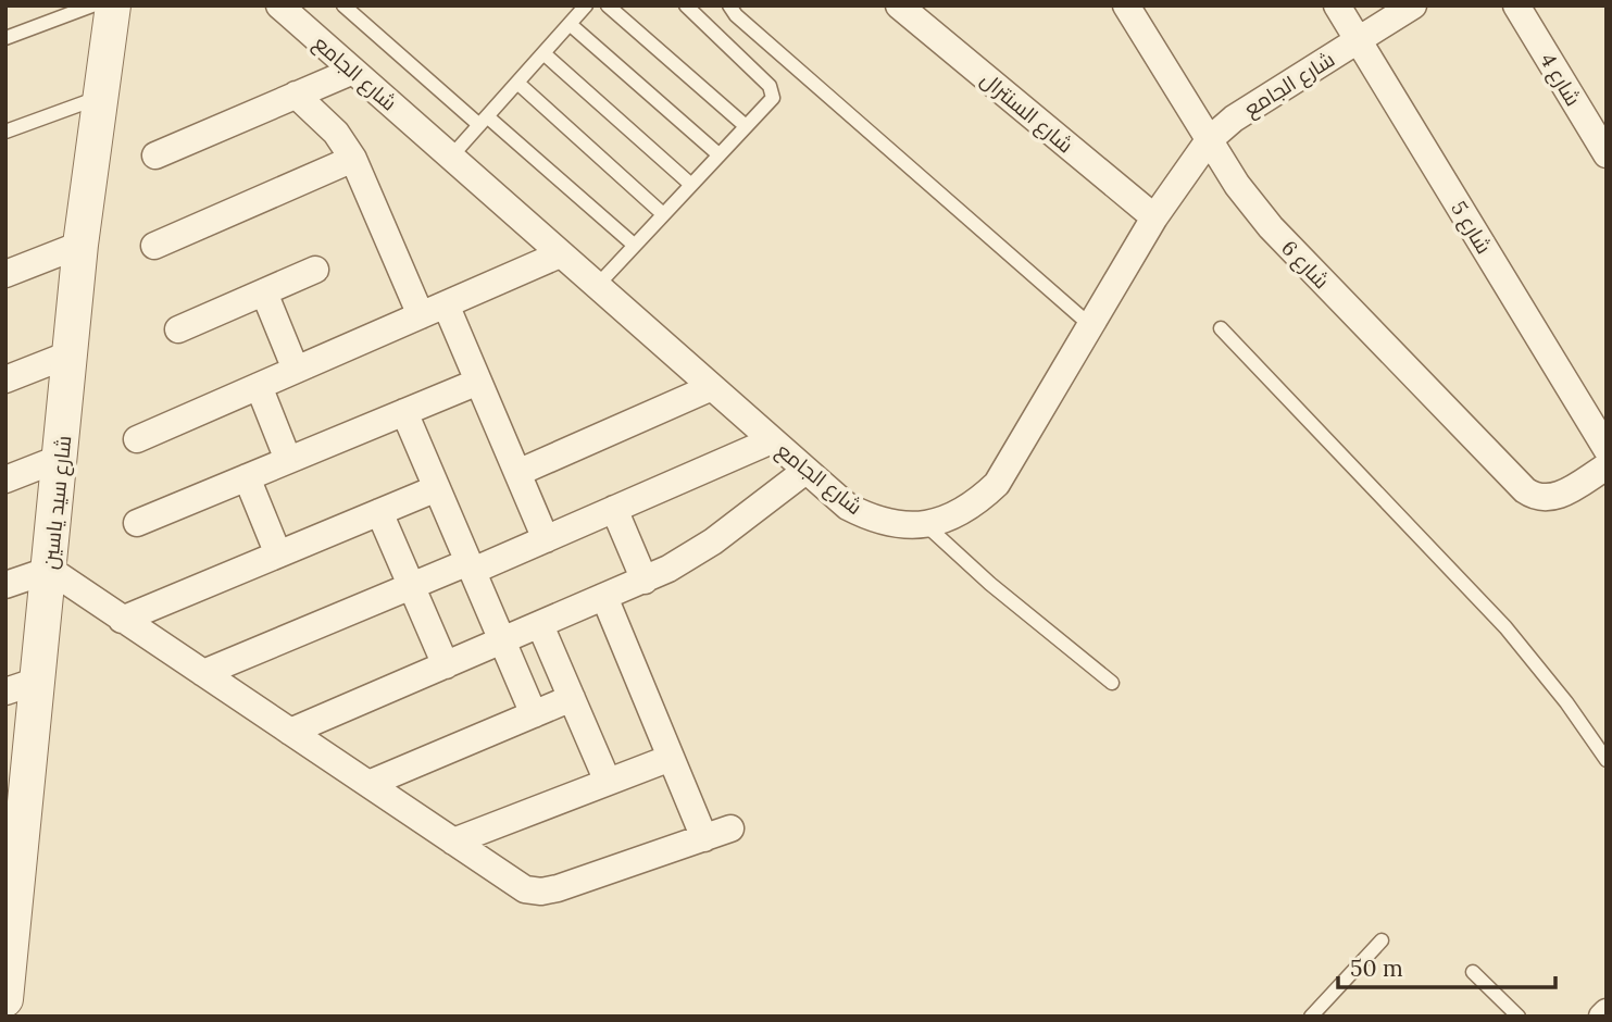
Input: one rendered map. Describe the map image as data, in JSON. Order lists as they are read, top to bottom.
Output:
{
  "streets": {
    "street": [
      "شارع الجامع",
      "شارع 4",
      "شارع السنترال",
      "شارع 5",
      "شارع 6",
      "شارع سيد ياسين"
    ]
  },
  "crossings": [
    ["شارع الجامع", "شارع السنترال"],
    ["شارع الجامع", "شارع 5"],
    ["شارع الجامع", "شارع 6"]
  ],
  "scale_bar": "50 m"
}
